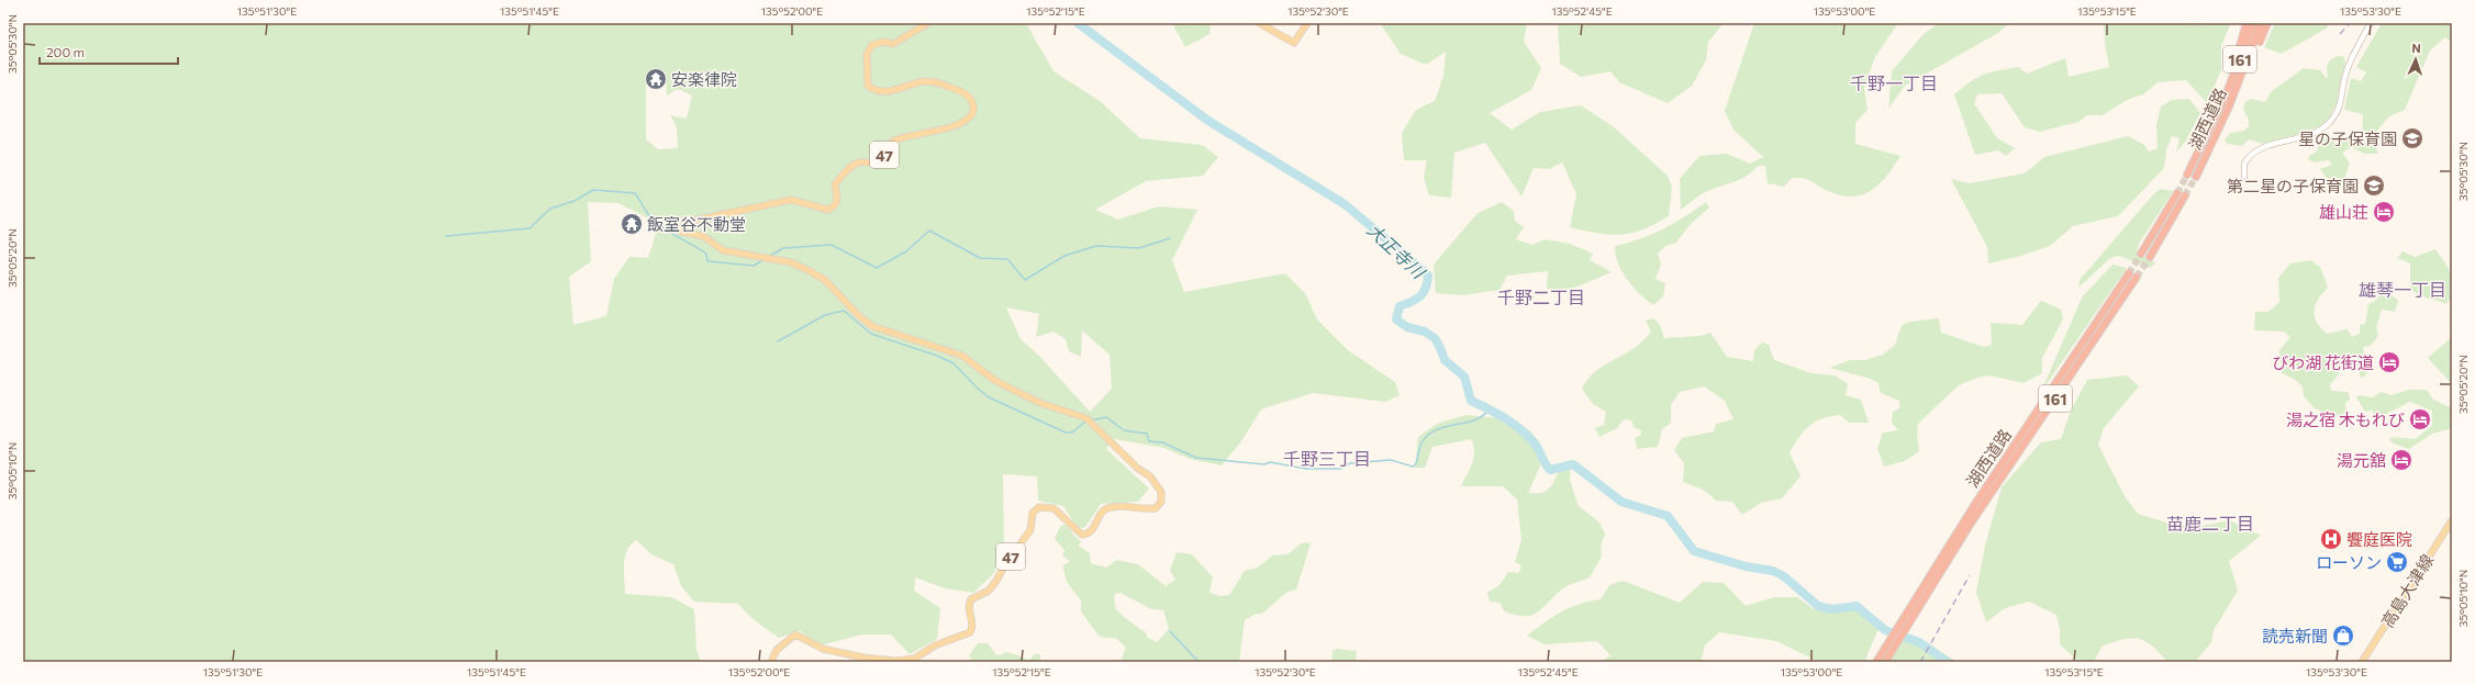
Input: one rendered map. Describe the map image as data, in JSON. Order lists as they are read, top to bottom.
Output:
{
  "streets": {
    "highway": ["161", "湖西道路"],
    "main road": ["47", "高島大津線"]
  },
  "districts": [
    "千野一丁目",
    "雄琴一丁目",
    "千野二丁目",
    "千野三丁目",
    "苗鹿二丁目"
  ],
  "water": ["大正寺川"],
  "places": {
    "temple": ["安楽律院", "飯室谷不動堂"],
    "school or university": ["星の子保育園", "第二星の子保育園"],
    "hotel": [
      "雄山荘",
      "びわ湖 花街道",
      "湯之宿 木もれび",
      "湯元舘"
    ],
    "hospital": ["饗庭医院"],
    "supermarket": ["ローソン"],
    "shop": ["読売新聞"]
  },
  "scale_bar": "200 m",
  "north": "top",
  "coordinates": [
    "135°51'30\"E",
    "135°51'45\"E",
    "135°52'00\"E",
    "135°52'15\"E",
    "135°52'30\"E",
    "135°52'45\"E",
    "135°53'00\"E",
    "135°53'15\"E",
    "135°53'30\"E",
    "35°05'30\"N",
    "35°05'20\"N",
    "35°05'10\"N"
  ]
}
